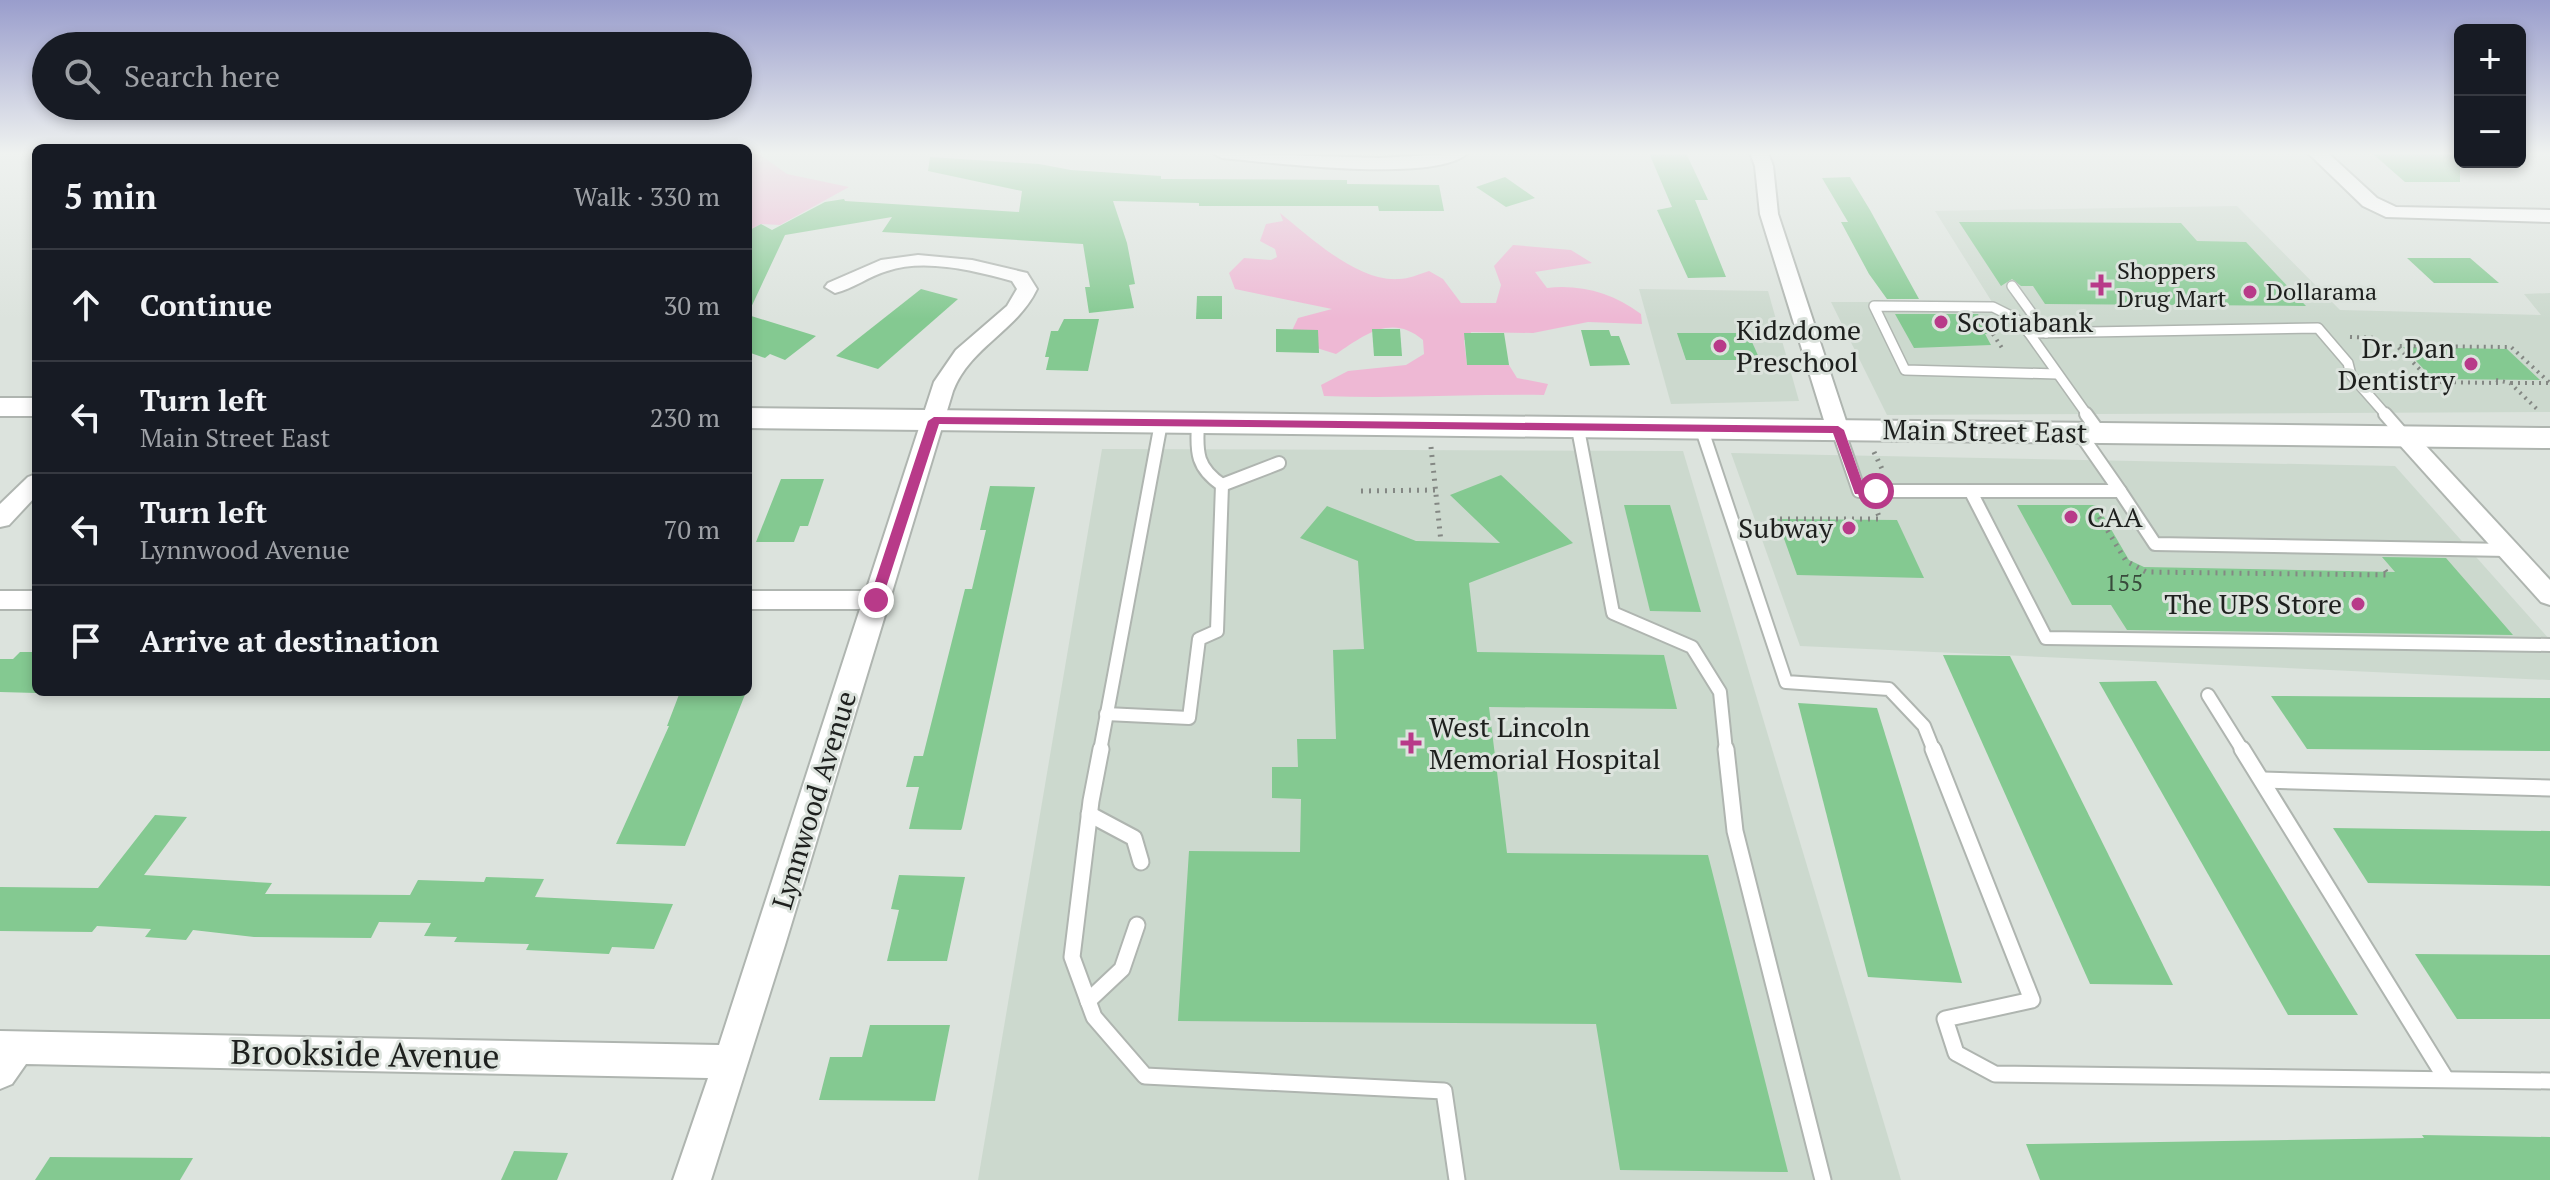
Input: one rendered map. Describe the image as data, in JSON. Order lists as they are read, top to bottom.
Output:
{
  "streets": {
    "main road": ["Main Street East"],
    "street": ["Lynnwood Avenue", "Brookside Avenue"]
  },
  "crossings": [
    ["Main Street East", "Lynnwood Avenue"],
    ["Lynnwood Avenue", "Brookside Avenue"]
  ],
  "places": {
    "health": ["Shoppers Drug Mart", "West Lincoln Memorial Hospital"],
    "other": [
      "Dollarama",
      "Scotiabank",
      "Kidzdome Preschool",
      "Dr. Dan Dentistry",
      "CAA",
      "Subway",
      "The UPS Store"
    ]
  },
  "house_numbers": ["155"],
  "page": {
    "map_buttons": ["+", "−"],
    "search": "Search here",
    "heading": ["5 min", "Walk · 330 m"],
    "list": [
      ["Continue", "30 m"],
      ["Turn left", "Main Street East", "230 m"],
      ["Turn left", "Lynnwood Avenue", "70 m"],
      "Arrive at destination"
    ]
  }
}
